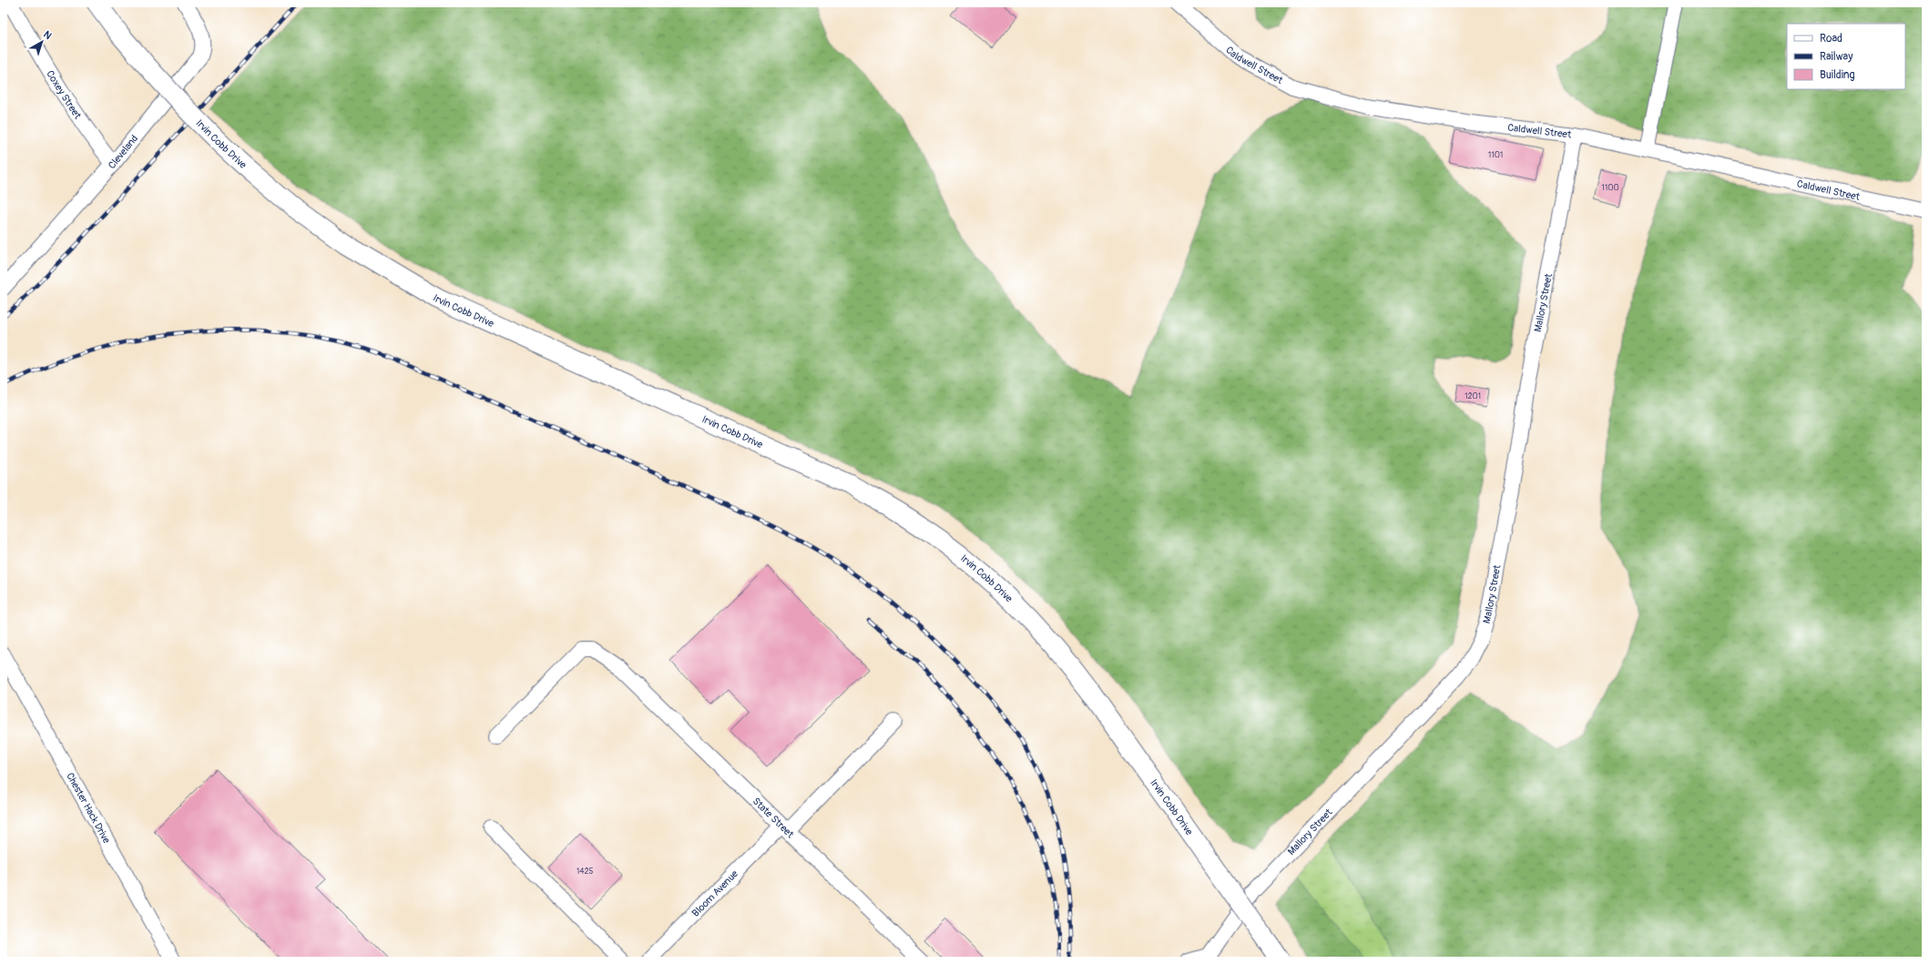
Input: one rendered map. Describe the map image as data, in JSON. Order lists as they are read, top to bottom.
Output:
{
  "streets": {
    "main road": ["Irvin Cobb Drive"],
    "street": [
      "Caldwell Street",
      "Coxey Street",
      "Cleveland",
      "Mallory Street",
      "Chester Hack Drive",
      "State Street",
      "Bloom Avenue"
    ]
  },
  "crossings": [
    ["Caldwell Street", "Mallory Street"],
    ["Coxey Street", "Cleveland"],
    ["State Street", "Bloom Avenue"]
  ],
  "house_numbers": [
    "1101",
    "1100",
    "1201",
    "1425"
  ],
  "legend": ["Road", "Railway", "Building"],
  "north": "top right"
}
